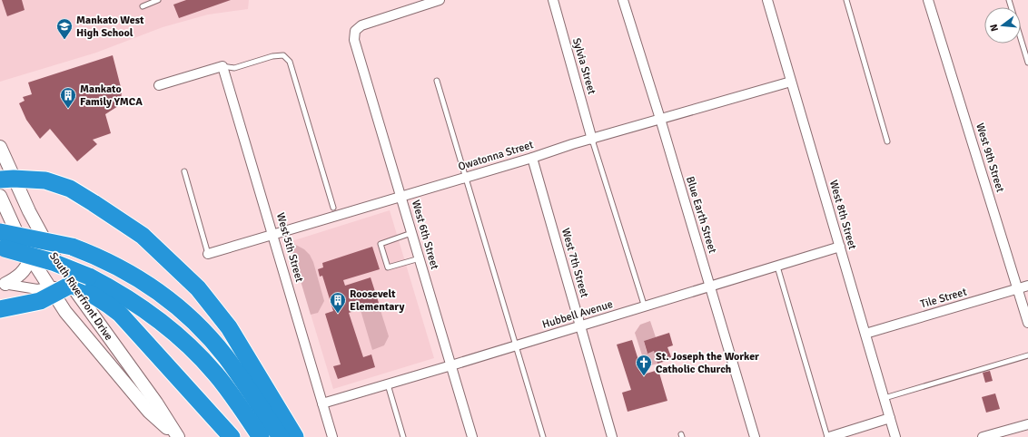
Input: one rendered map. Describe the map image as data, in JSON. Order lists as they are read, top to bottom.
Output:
{
  "streets": {
    "main road": ["South Riverfront Drive"],
    "street": [
      "Sylvia Street",
      "Owatonna Street",
      "West 9th Street",
      "Blue Earth Street",
      "West 8th Street",
      "West 6th Street",
      "West 5th Street",
      "West 7th Street",
      "Tile Street",
      "Hubbell Avenue"
    ]
  },
  "crossings": [
    ["Sylvia Street", "Owatonna Street"],
    ["Owatonna Street", "Blue Earth Street"],
    ["Owatonna Street", "West 8th Street"],
    ["Owatonna Street", "West 6th Street"],
    ["Owatonna Street", "West 5th Street"],
    ["Owatonna Street", "West 7th Street"],
    ["West 9th Street", "Tile Street"],
    ["Blue Earth Street", "Hubbell Avenue"],
    ["West 8th Street", "Tile Street"],
    ["West 8th Street", "Hubbell Avenue"],
    ["West 6th Street", "Hubbell Avenue"],
    ["West 5th Street", "Hubbell Avenue"],
    ["West 7th Street", "Hubbell Avenue"]
  ],
  "places": {
    "school or university": ["Mankato West High School"],
    "building": ["Mankato Family YMCA", "Roosevelt Elementary"],
    "church": ["St. Joseph the Worker Catholic Church"]
  },
  "north": "left"
}
